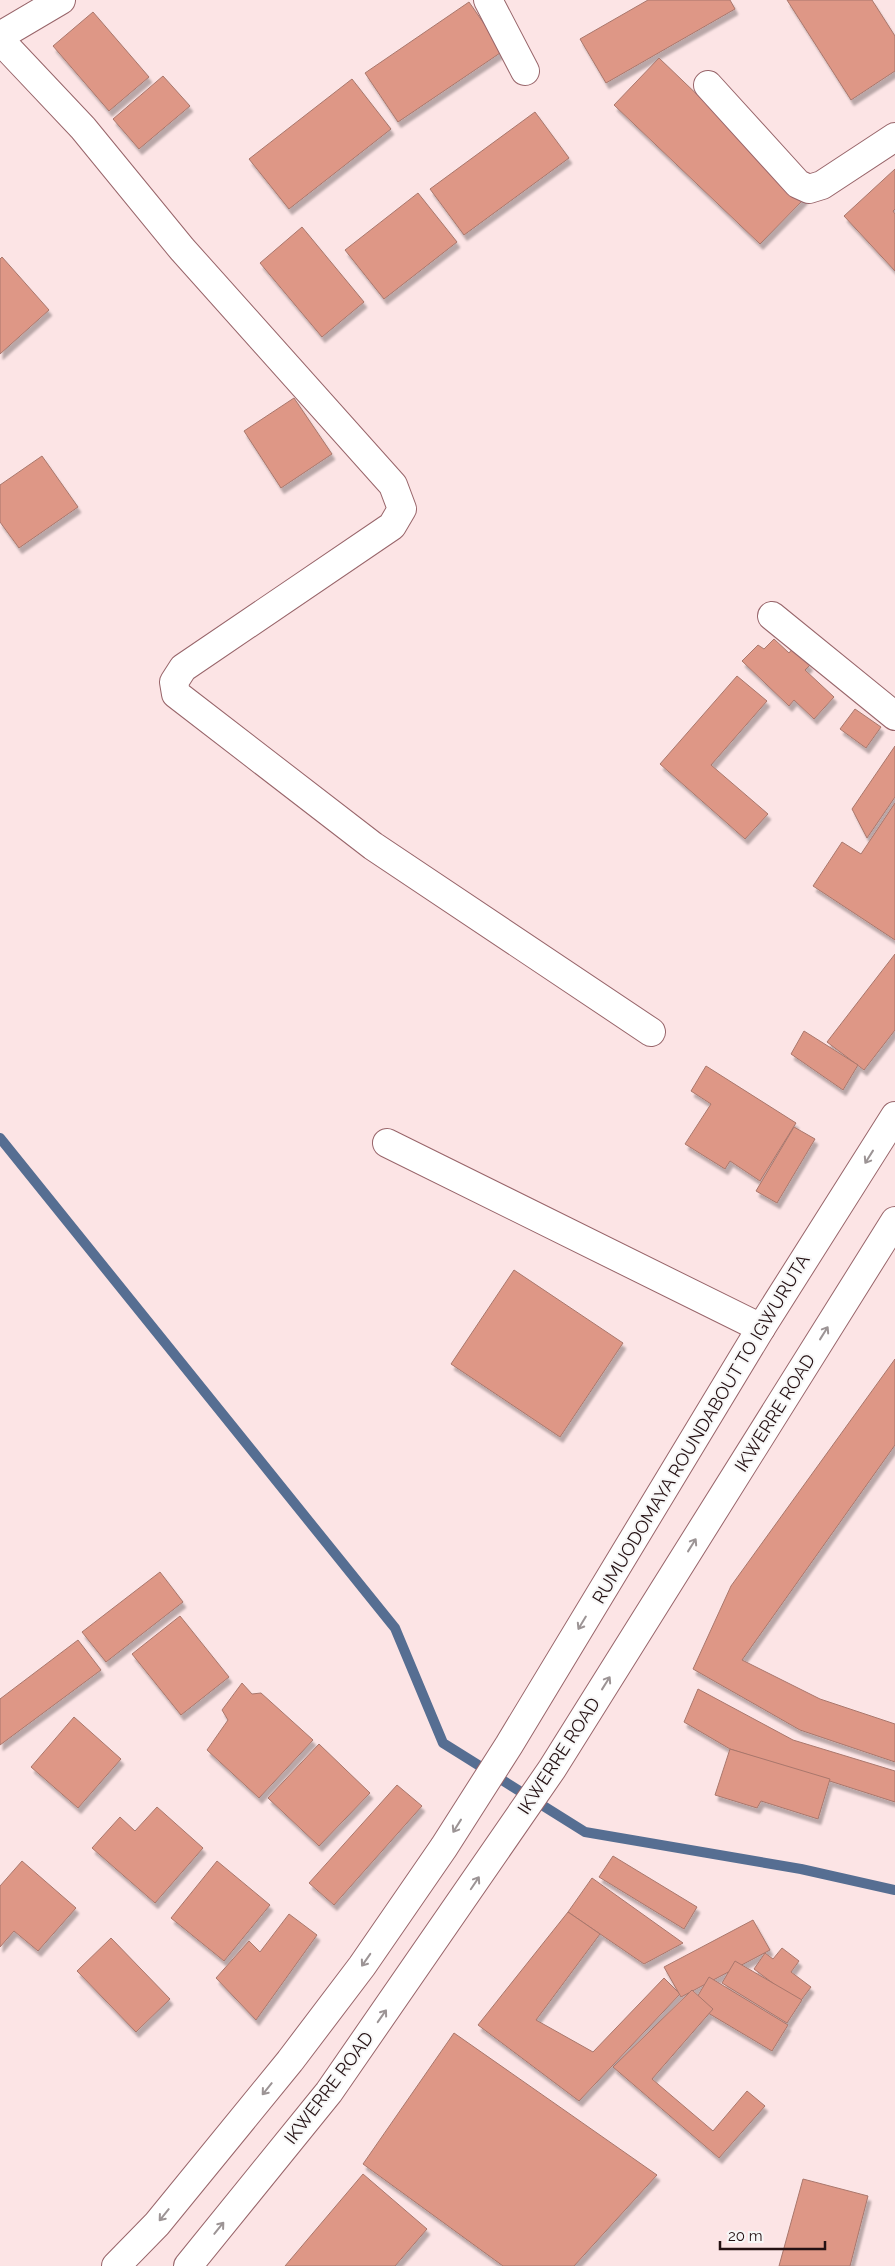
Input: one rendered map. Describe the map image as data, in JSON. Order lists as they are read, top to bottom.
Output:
{
  "streets": {
    "main road": ["IKWERRE ROAD", "RUMUODOMAYA ROUNDABOUT TO IGWURUTA"]
  },
  "one_way": ["IKWERRE ROAD", "RUMUODOMAYA ROUNDABOUT TO IGWURUTA"],
  "scale_bar": "20 m"
}
